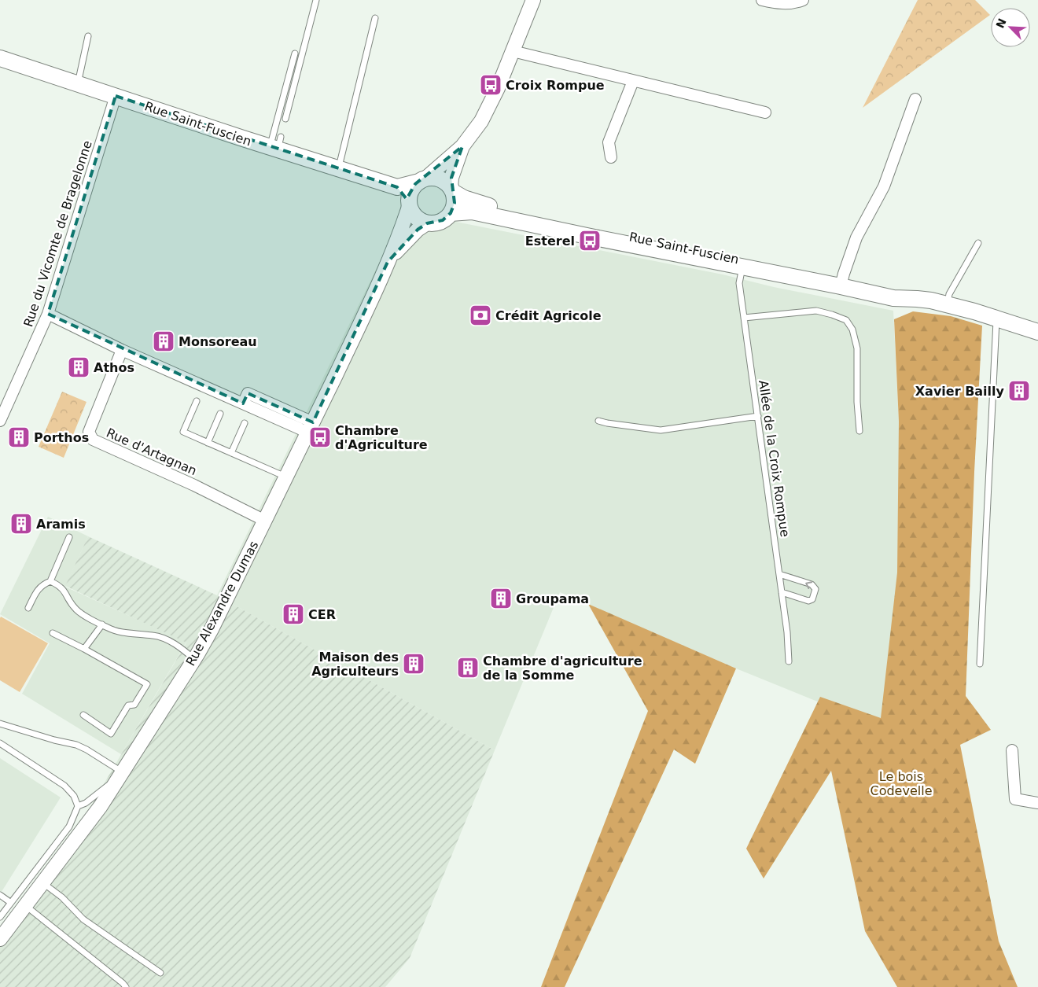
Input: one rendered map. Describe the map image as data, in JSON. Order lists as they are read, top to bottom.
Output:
{
  "streets": {
    "main road": ["Rue Saint-Fuscien"],
    "street": ["Rue du Vicomte de Bragelonne", "Rue d'Artagnan", "Rue Alexandre Dumas"],
    "lane": ["Allée de la Croix Rompue"]
  },
  "crossings": [
    ["Rue Saint-Fuscien", "Rue du Vicomte de Bragelonne"],
    ["Rue Saint-Fuscien", "Allée de la Croix Rompue"],
    ["Rue Saint-Fuscien", "Rue Alexandre Dumas"],
    ["Rue d'Artagnan", "Rue Alexandre Dumas"]
  ],
  "parks": ["Le bois Codevelle"],
  "places": {
    "bus stop": ["Croix Rompue", "Esterel", "Chambre d'Agriculture"],
    "bank": ["Crédit Agricole"],
    "building": [
      "Monsoreau",
      "Athos",
      "Xavier Bailly",
      "Porthos",
      "Aramis",
      "Groupama",
      "CER",
      "Maison des Agriculteurs",
      "Chambre d'agriculture de la Somme"
    ]
  },
  "north": "top left"
}
